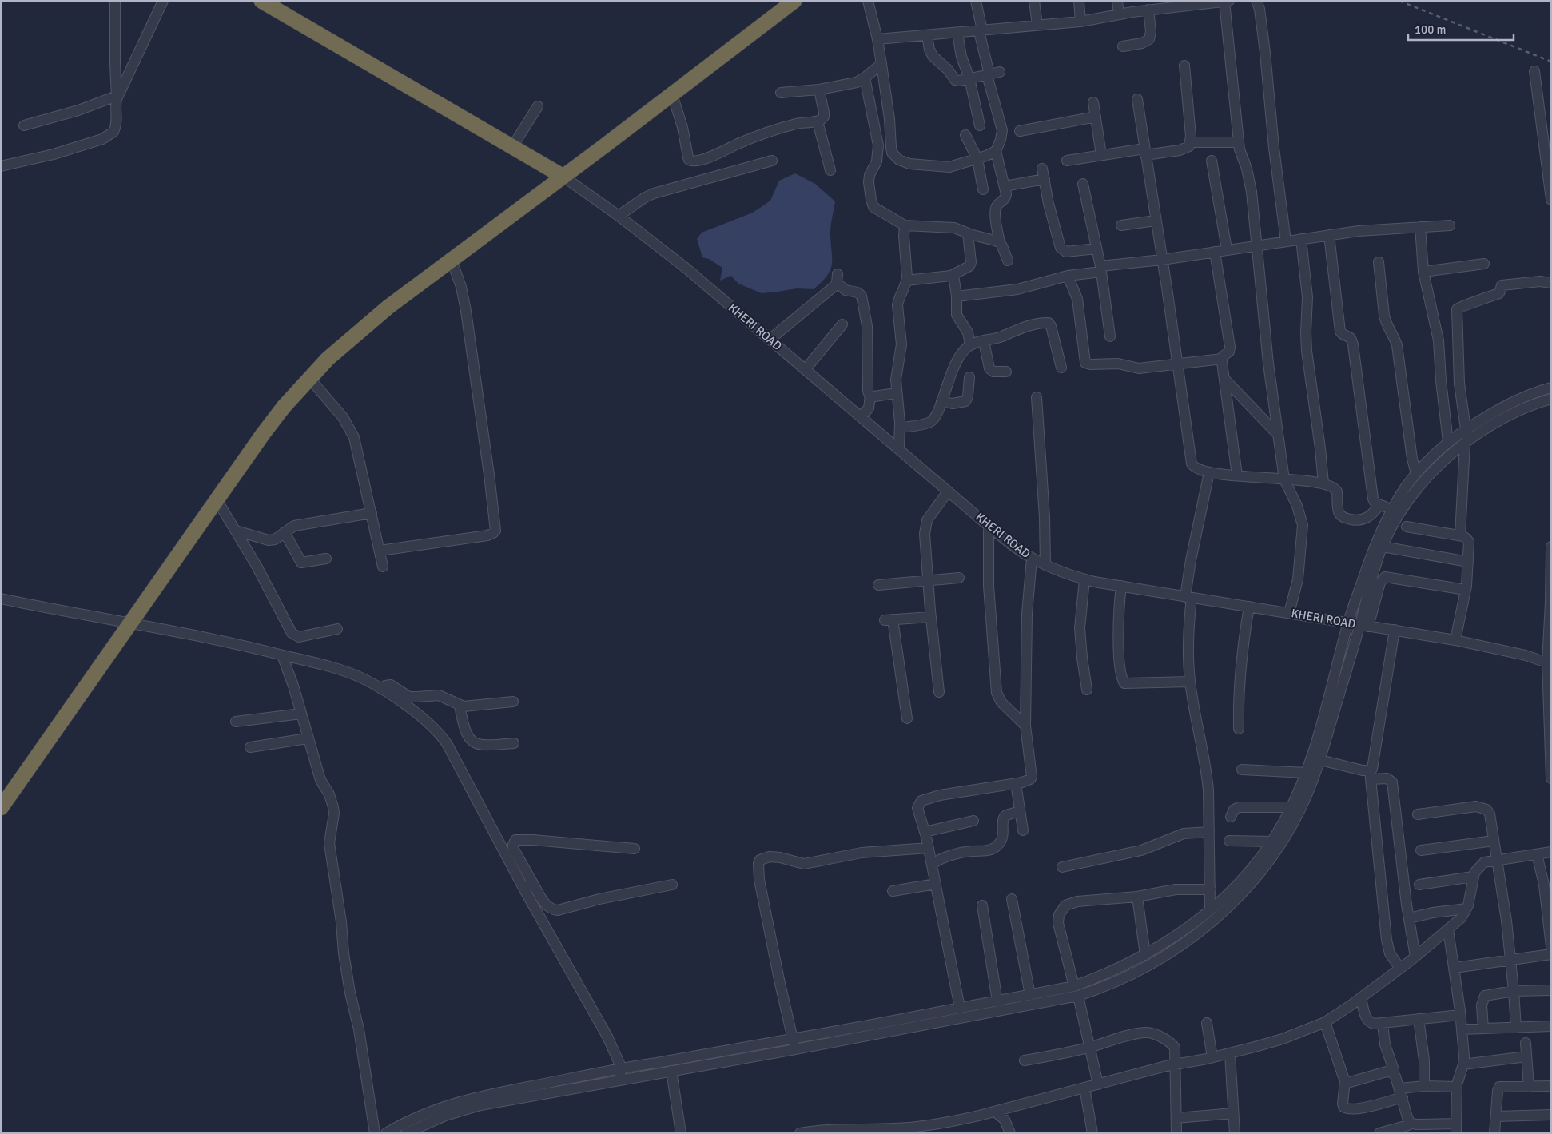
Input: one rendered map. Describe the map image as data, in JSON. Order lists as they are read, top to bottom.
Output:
{
  "streets": {
    "street": ["KHERI ROAD"]
  },
  "scale_bar": "100 m"
}
